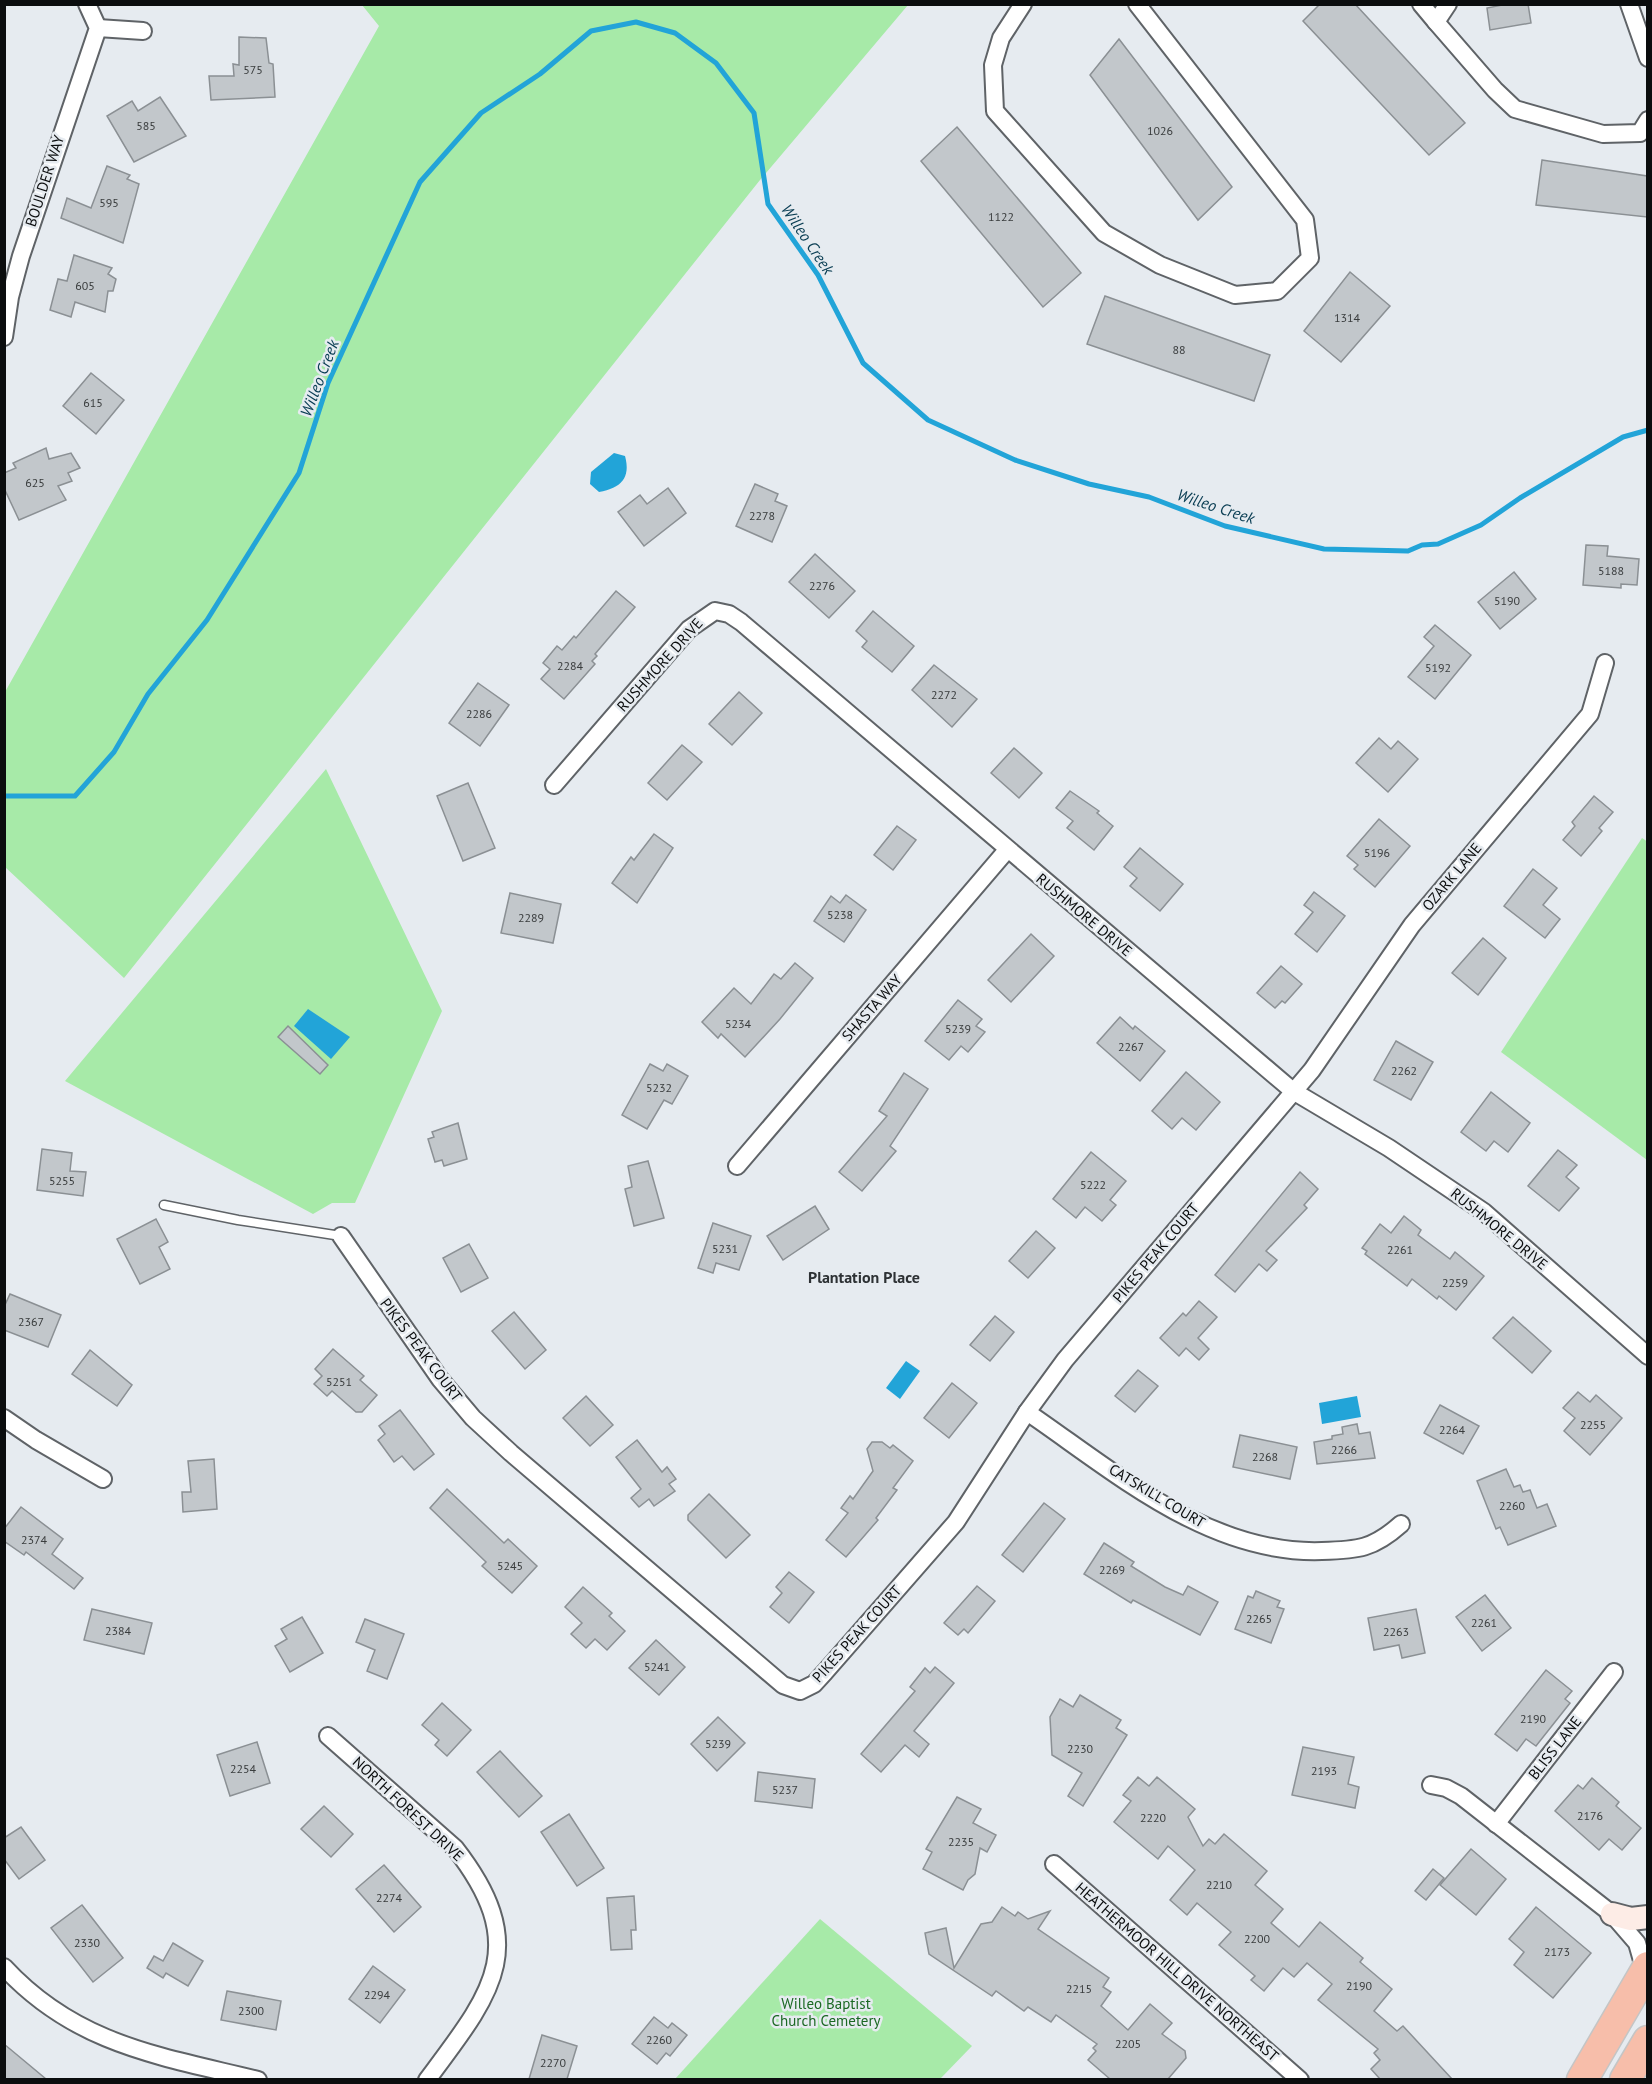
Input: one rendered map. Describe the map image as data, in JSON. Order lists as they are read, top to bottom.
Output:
{
  "streets": {
    "street": [
      "BOULDER WAY",
      "RUSHMORE DRIVE",
      "OZARK LANE",
      "SHASTA WAY",
      "PIKES PEAK COURT",
      "CATSKILL COURT",
      "BLISS LANE",
      "NORTH FOREST DRIVE",
      "HEATHERMOOR HILL DRIVE NORTHEAST"
    ]
  },
  "crossings": [
    ["RUSHMORE DRIVE", "OZARK LANE"],
    ["RUSHMORE DRIVE", "SHASTA WAY"],
    ["RUSHMORE DRIVE", "PIKES PEAK COURT"],
    ["OZARK LANE", "PIKES PEAK COURT"],
    ["PIKES PEAK COURT", "CATSKILL COURT"]
  ],
  "districts": ["Plantation Place"],
  "water": ["Willeo Creek"],
  "parks": ["Willeo Baptist Church Cemetery"],
  "house_numbers": [
    "575",
    "585",
    "1026",
    "595",
    "1122",
    "605",
    "1314",
    "88",
    "615",
    "625",
    "2278",
    "5188",
    "2276",
    "5190",
    "2284",
    "5192",
    "2272",
    "2286",
    "5196",
    "5238",
    "2289",
    "5234",
    "5239",
    "2267",
    "2262",
    "5232",
    "5255",
    "5222",
    "5231",
    "2261",
    "2259",
    "2367",
    "5251",
    "2255",
    "2264",
    "2266",
    "2268",
    "2260",
    "2374",
    "5245",
    "2269",
    "2265",
    "2261",
    "2384",
    "2263",
    "5241",
    "2190",
    "5239",
    "2230",
    "2254",
    "2193",
    "5237",
    "2176",
    "2220",
    "2235",
    "2210",
    "2274",
    "2200",
    "2330",
    "2173",
    "2190",
    "2215",
    "2294",
    "2300",
    "2260",
    "2205",
    "2270"
  ]
}
